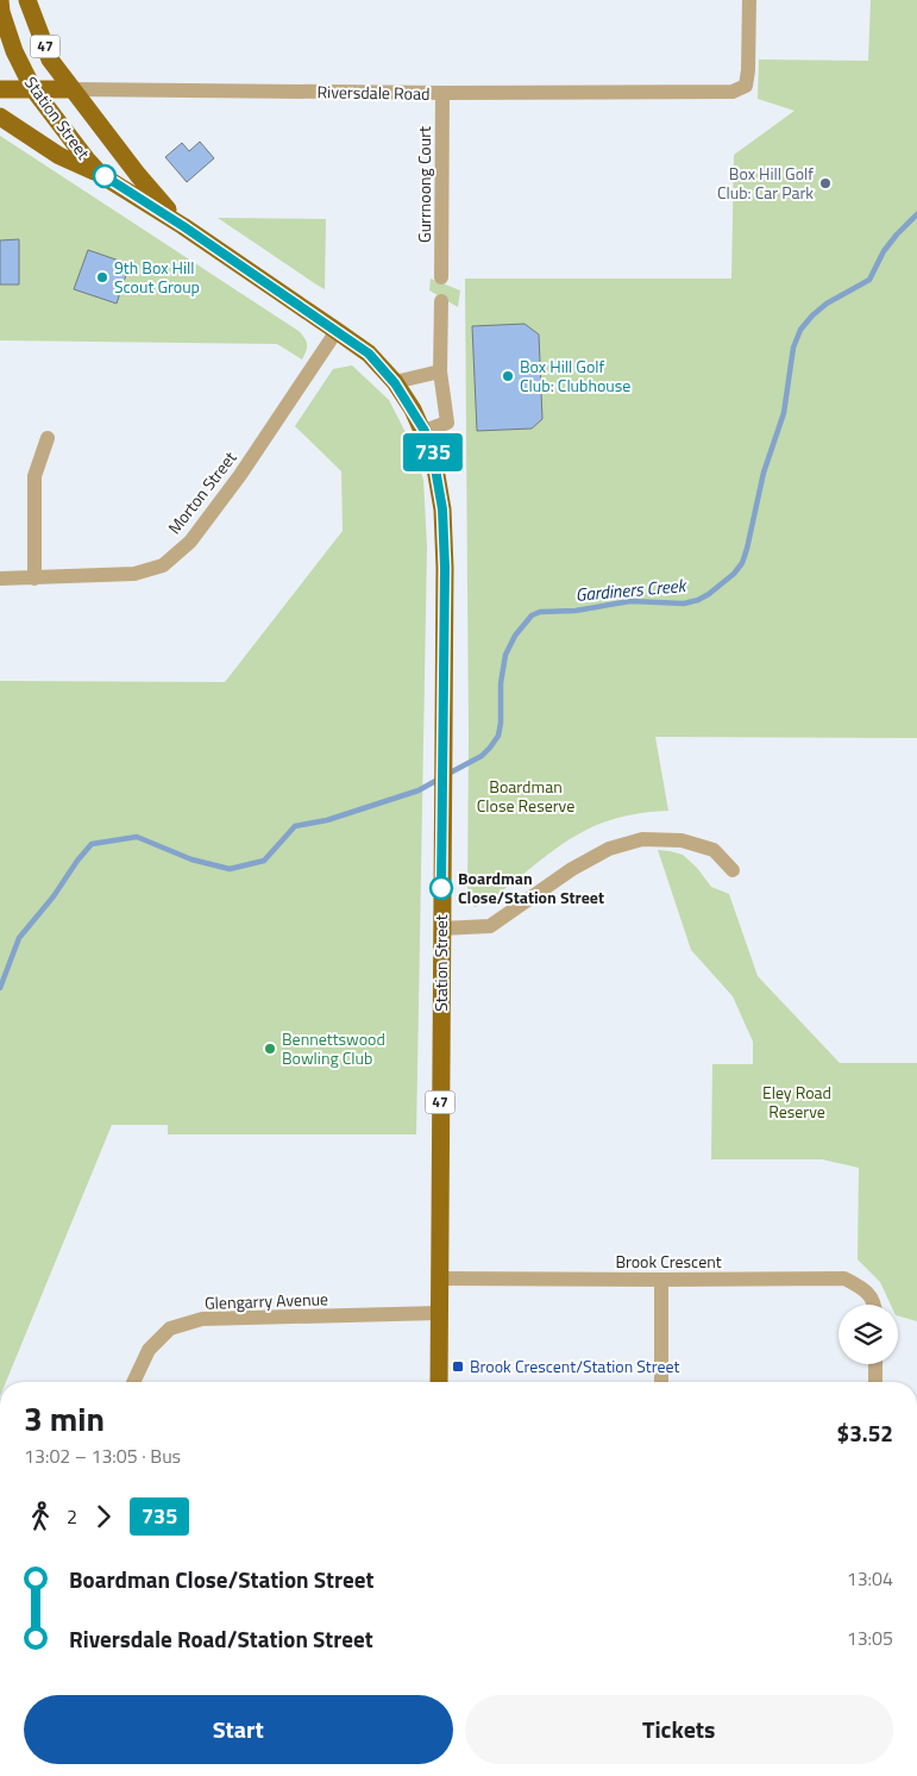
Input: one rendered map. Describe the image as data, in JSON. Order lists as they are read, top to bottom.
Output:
{
  "streets": {
    "main road": ["47", "Riversdale Road", "Station Street"],
    "street": [
      "Gurrnoong Court",
      "Morton Street",
      "Brook Crescent",
      "Glengarry Avenue"
    ]
  },
  "crossings": [
    ["Riversdale Road", "Station Street"],
    ["Riversdale Road", "Gurrnoong Court"],
    ["Station Street", "Morton Street"],
    ["Station Street", "Brook Crescent"],
    ["Station Street", "Glengarry Avenue"]
  ],
  "water": ["Gardiners Creek"],
  "parks": ["Boardman Close Reserve", "Eley Road Reserve"],
  "places": {
    "other": [
      "Box Hill Golf Club: Car Park",
      "9th Box Hill Scout Group",
      "Box Hill Golf Club: Clubhouse",
      "Boardman Close/Station Street",
      "Bennettswood Bowling Club"
    ],
    "transit": ["Brook Crescent/Station Street"]
  },
  "lines": ["bus line 735"],
  "page": {
    "on_map": "735",
    "heading": ["3 min", "13:02 – 13:05 · Bus", "$3.52"],
    "legs": ["2", "735"],
    "list": [
      {
        "name": "Boardman Close/Station Street",
        "value": "13:04"
      },
      {
        "name": "Riversdale Road/Station Street",
        "value": "13:05"
      }
    ],
    "buttons": ["Start", "Tickets"]
  }
}
